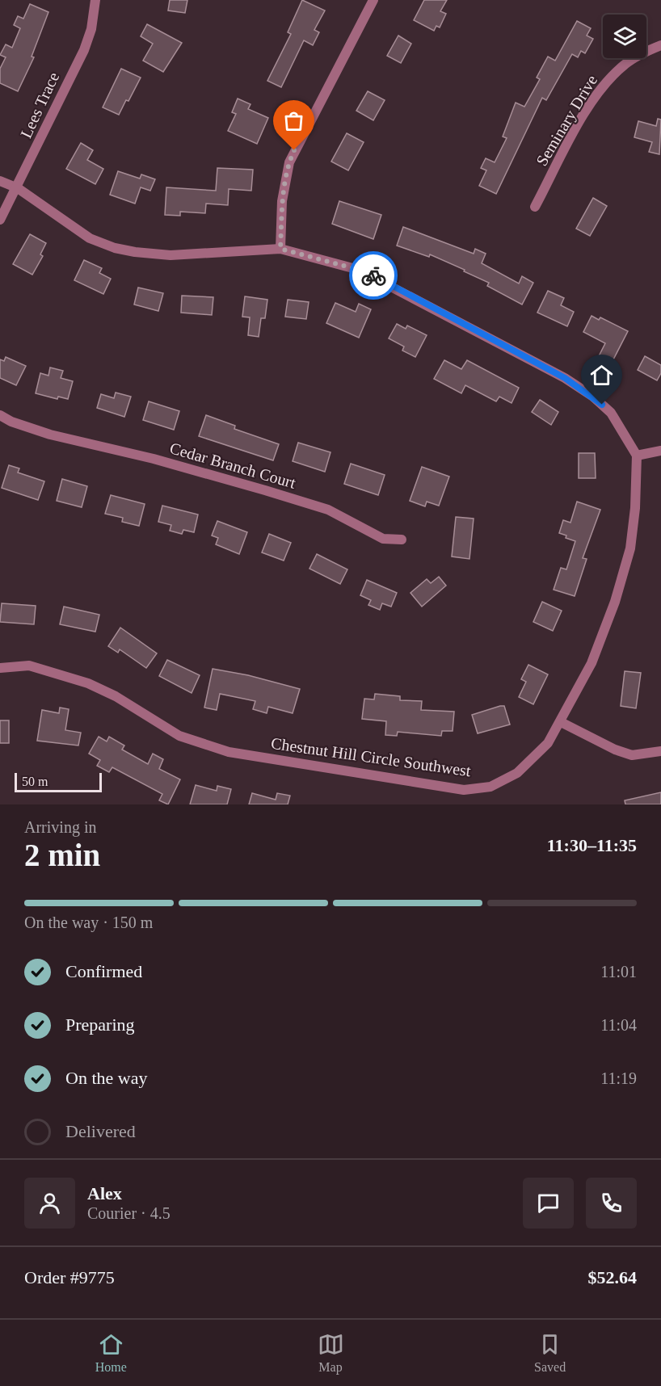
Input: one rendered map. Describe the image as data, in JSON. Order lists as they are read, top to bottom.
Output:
{
  "streets": {
    "street": [
      "Lees Trace",
      "Seminary Drive",
      "Cedar Branch Court",
      "Chestnut Hill Circle Southwest"
    ]
  },
  "scale_bar": "50 m",
  "page": {
    "scale": "50 m",
    "heading": ["2 min", "Arriving in", "11:30–11:35"],
    "panel": [
      "Alex",
      "Courier · 4.5",
      "Order #9775",
      "$52.64"
    ],
    "bar": "On the way · 150 m",
    "list": [
      ["Confirmed", "11:01"],
      ["Preparing", "11:04"],
      ["On the way", "11:19"],
      "Delivered"
    ],
    "tabs": ["Home", "Map", "Saved"]
  }
}
